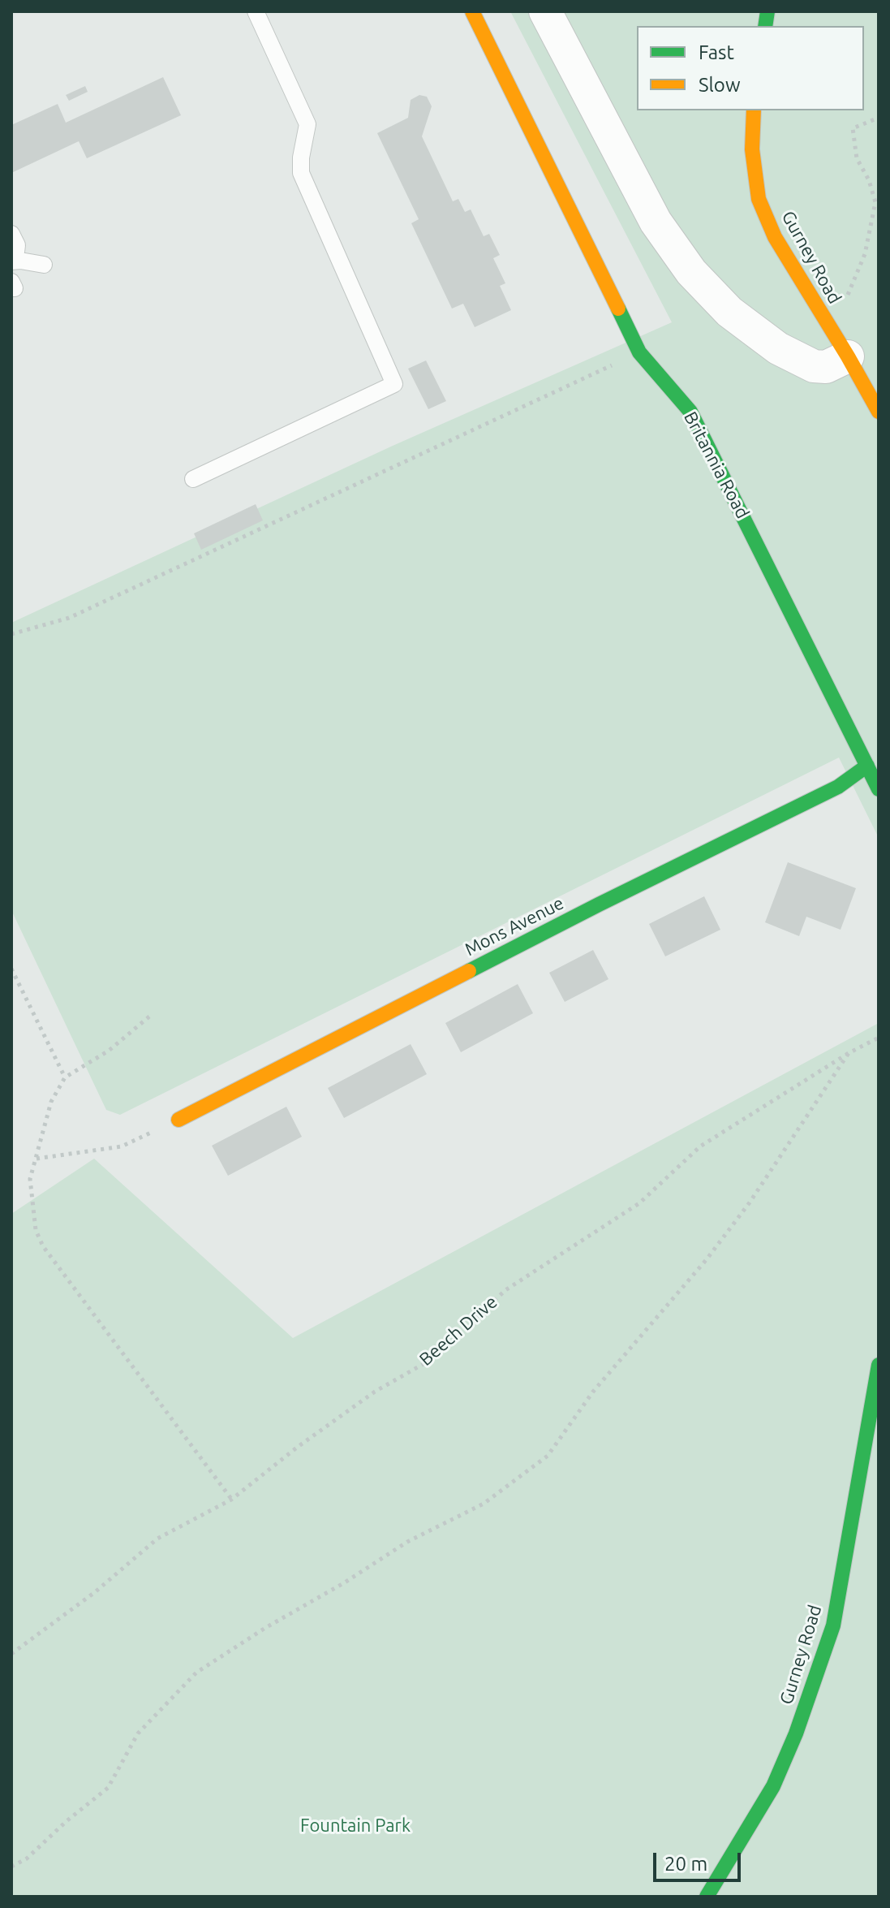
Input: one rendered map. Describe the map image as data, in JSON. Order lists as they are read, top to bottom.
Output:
{
  "streets": {
    "street": ["Gurney Road", "Britannia Road", "Mons Avenue"],
    "path": ["Beech Drive"]
  },
  "crossings": [
    ["Britannia Road", "Mons Avenue"]
  ],
  "parks": ["Fountain Park"],
  "legend": ["Fast", "Slow"],
  "scale_bar": "20 m"
}
